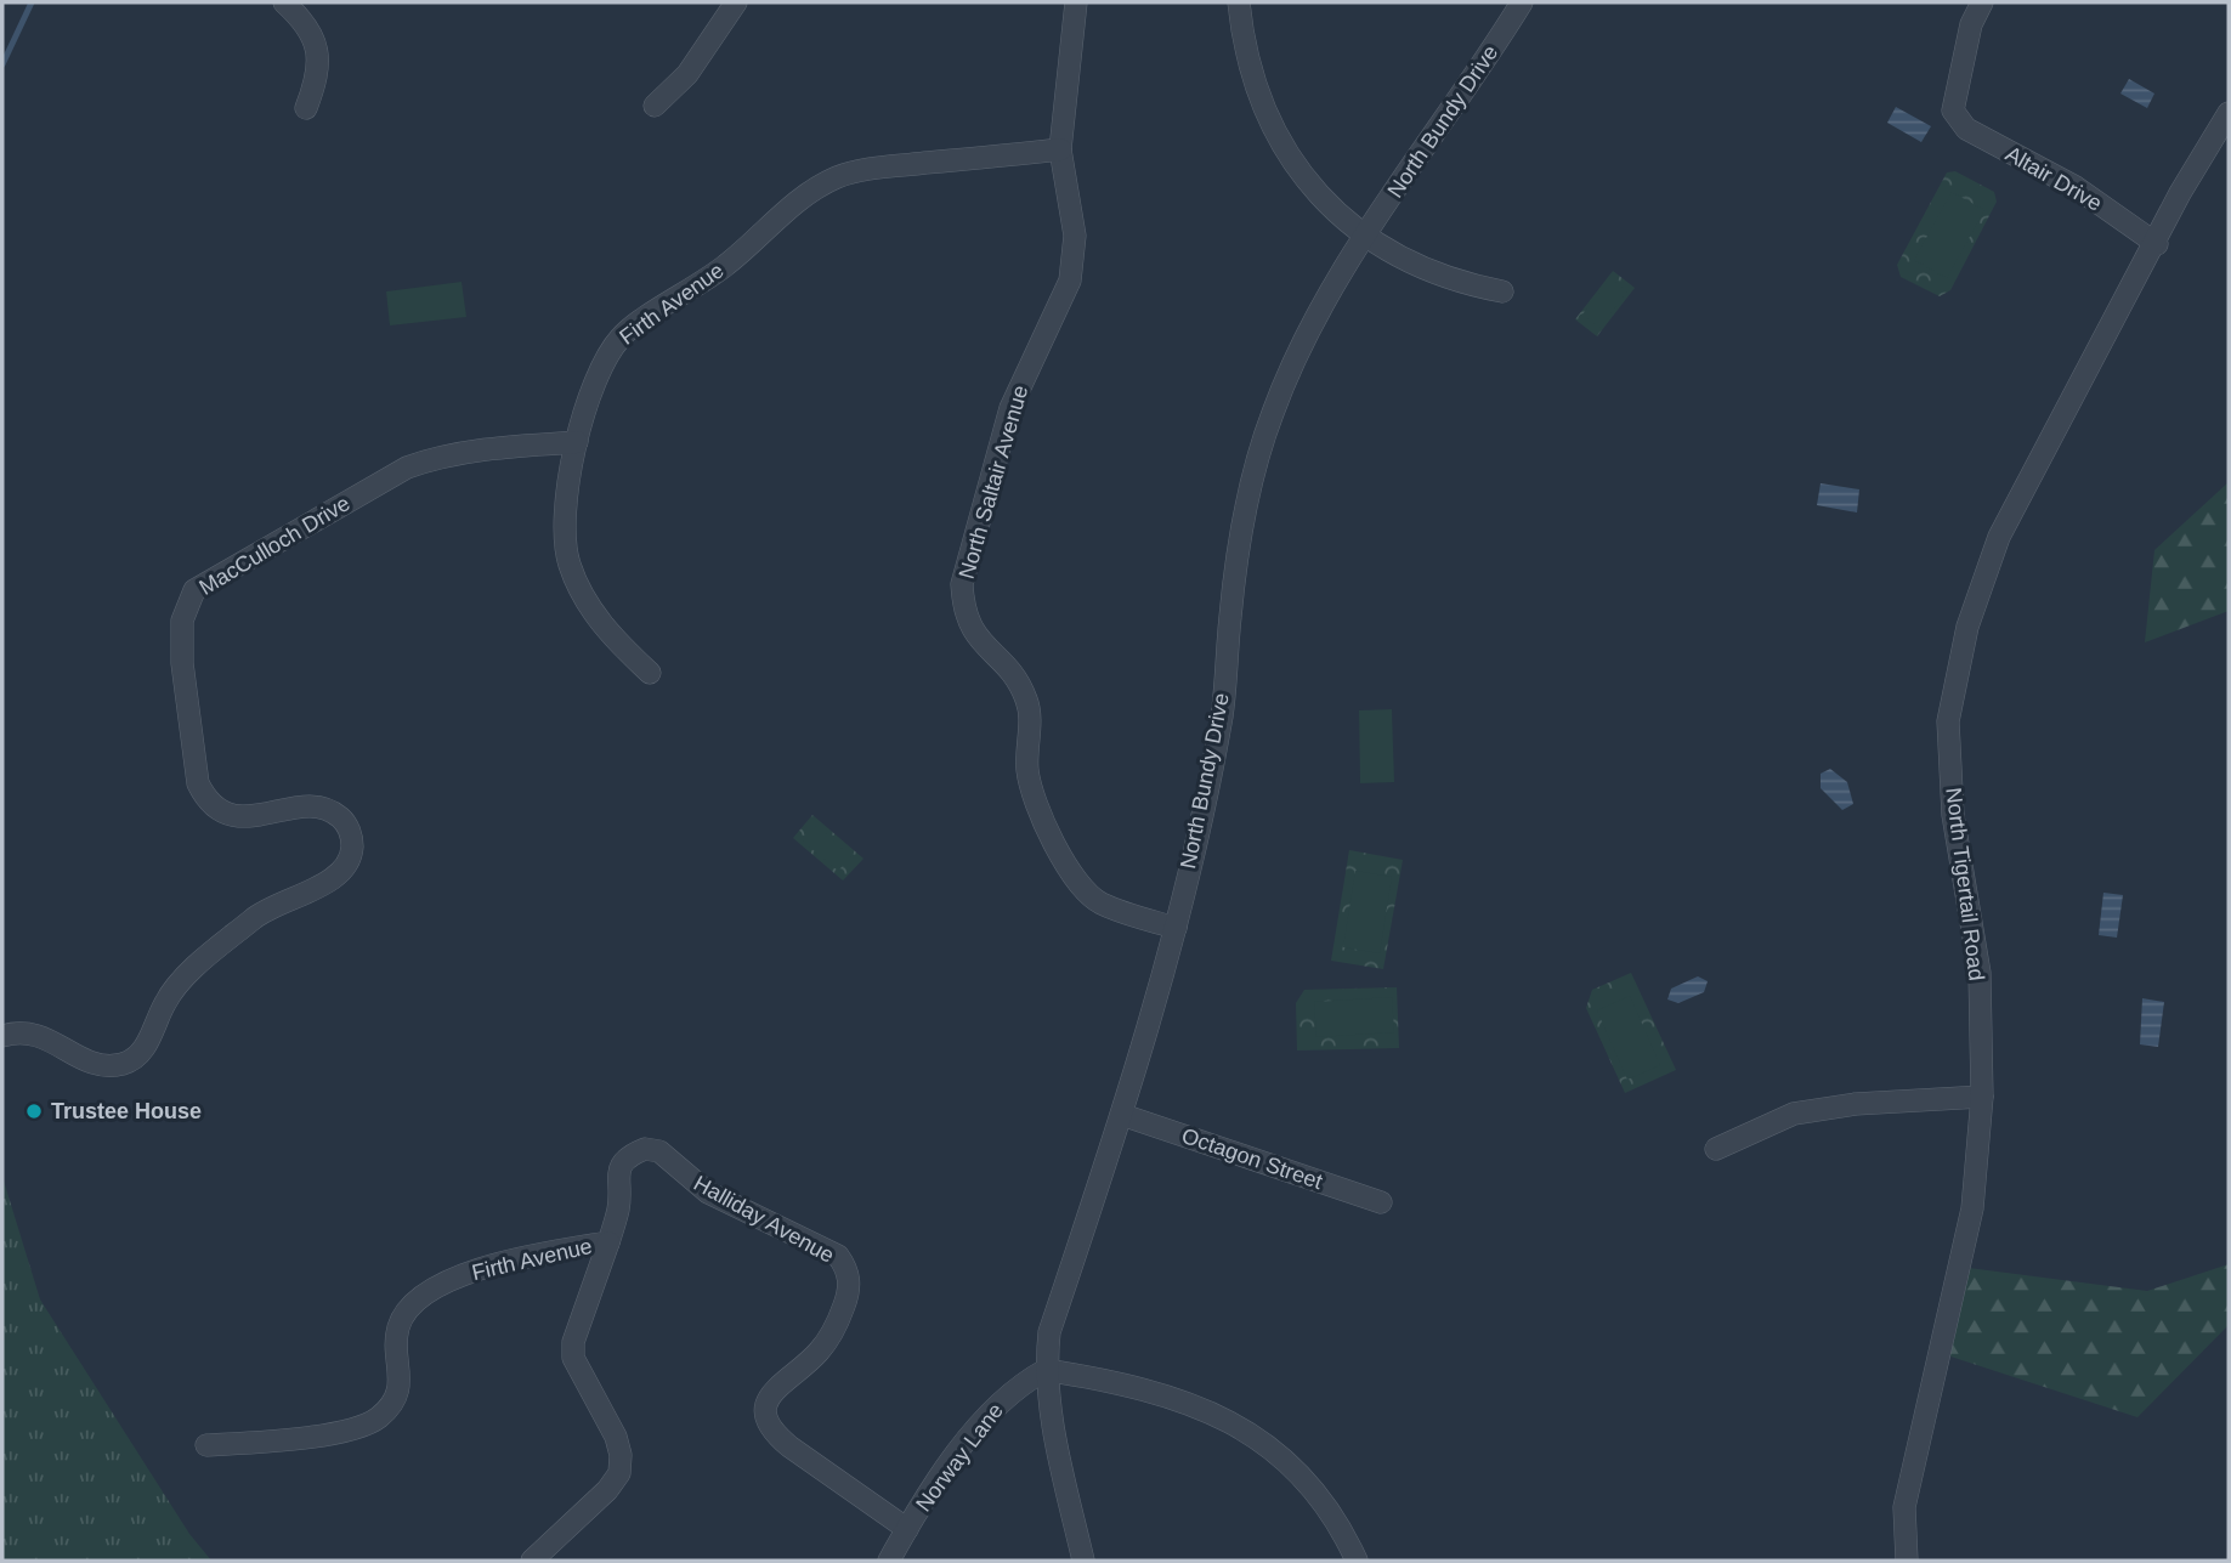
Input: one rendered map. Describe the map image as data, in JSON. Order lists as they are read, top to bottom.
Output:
{
  "streets": {
    "street": [
      "North Bundy Drive",
      "Altair Drive",
      "Firth Avenue",
      "North Saltair Avenue",
      "MacCulloch Drive",
      "North Tigertail Road",
      "Octagon Street",
      "Halliday Avenue",
      "Norway Lane"
    ]
  },
  "crossings": [
    ["North Bundy Drive", "North Saltair Avenue"],
    ["North Bundy Drive", "Octagon Street"],
    ["North Bundy Drive", "Norway Lane"],
    ["Altair Drive", "North Tigertail Road"],
    ["Firth Avenue", "North Saltair Avenue"],
    ["Firth Avenue", "MacCulloch Drive"],
    ["Firth Avenue", "Halliday Avenue"],
    ["Halliday Avenue", "Norway Lane"]
  ],
  "places": ["Trustee House"]
}
